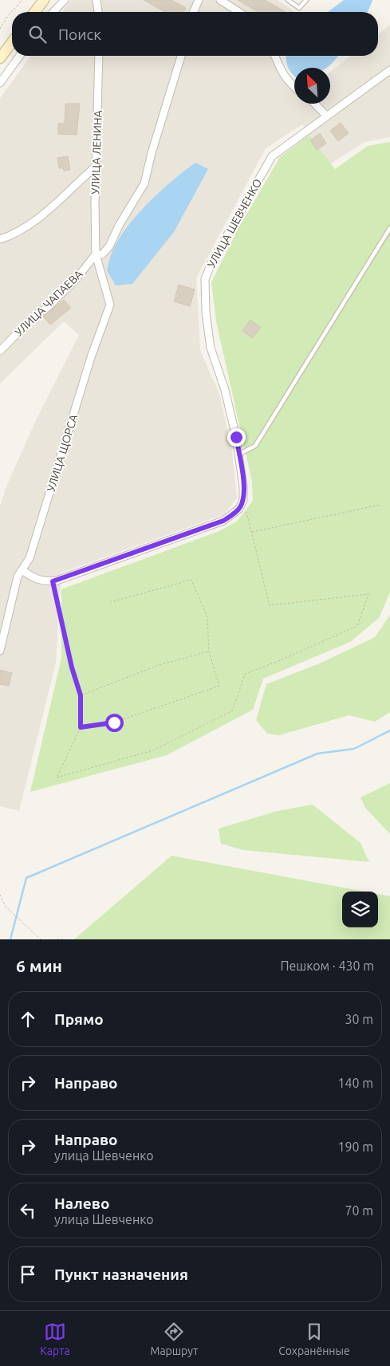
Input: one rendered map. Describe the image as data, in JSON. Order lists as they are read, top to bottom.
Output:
{
  "streets": {
    "street": [
      "УЛИЦА ЛЕНИНА",
      "УЛИЦА ШЕВЧЕНКО",
      "УЛИЦА ЧАПАЕВА",
      "УЛИЦА ЩОРСА"
    ]
  },
  "crossings": [
    ["УЛИЦА ЛЕНИНА", "УЛИЦА ЧАПАЕВА"],
    ["УЛИЦА ЛЕНИНА", "УЛИЦА ЩОРСА"],
    ["УЛИЦА ЧАПАЕВА", "УЛИЦА ЩОРСА"]
  ],
  "north": "top left",
  "page": {
    "search": "Поиск",
    "heading": ["6 мин", "Пешком · 430 m"],
    "list": [
      ["Прямо", "30 m"],
      ["Направо", "140 m"],
      ["Направо", "улица Шевченко", "190 m"],
      ["Налево", "улица Шевченко", "70 m"],
      "Пункт назначения"
    ],
    "nav": ["Карта", "Маршрут", "Сохранённые"]
  }
}
